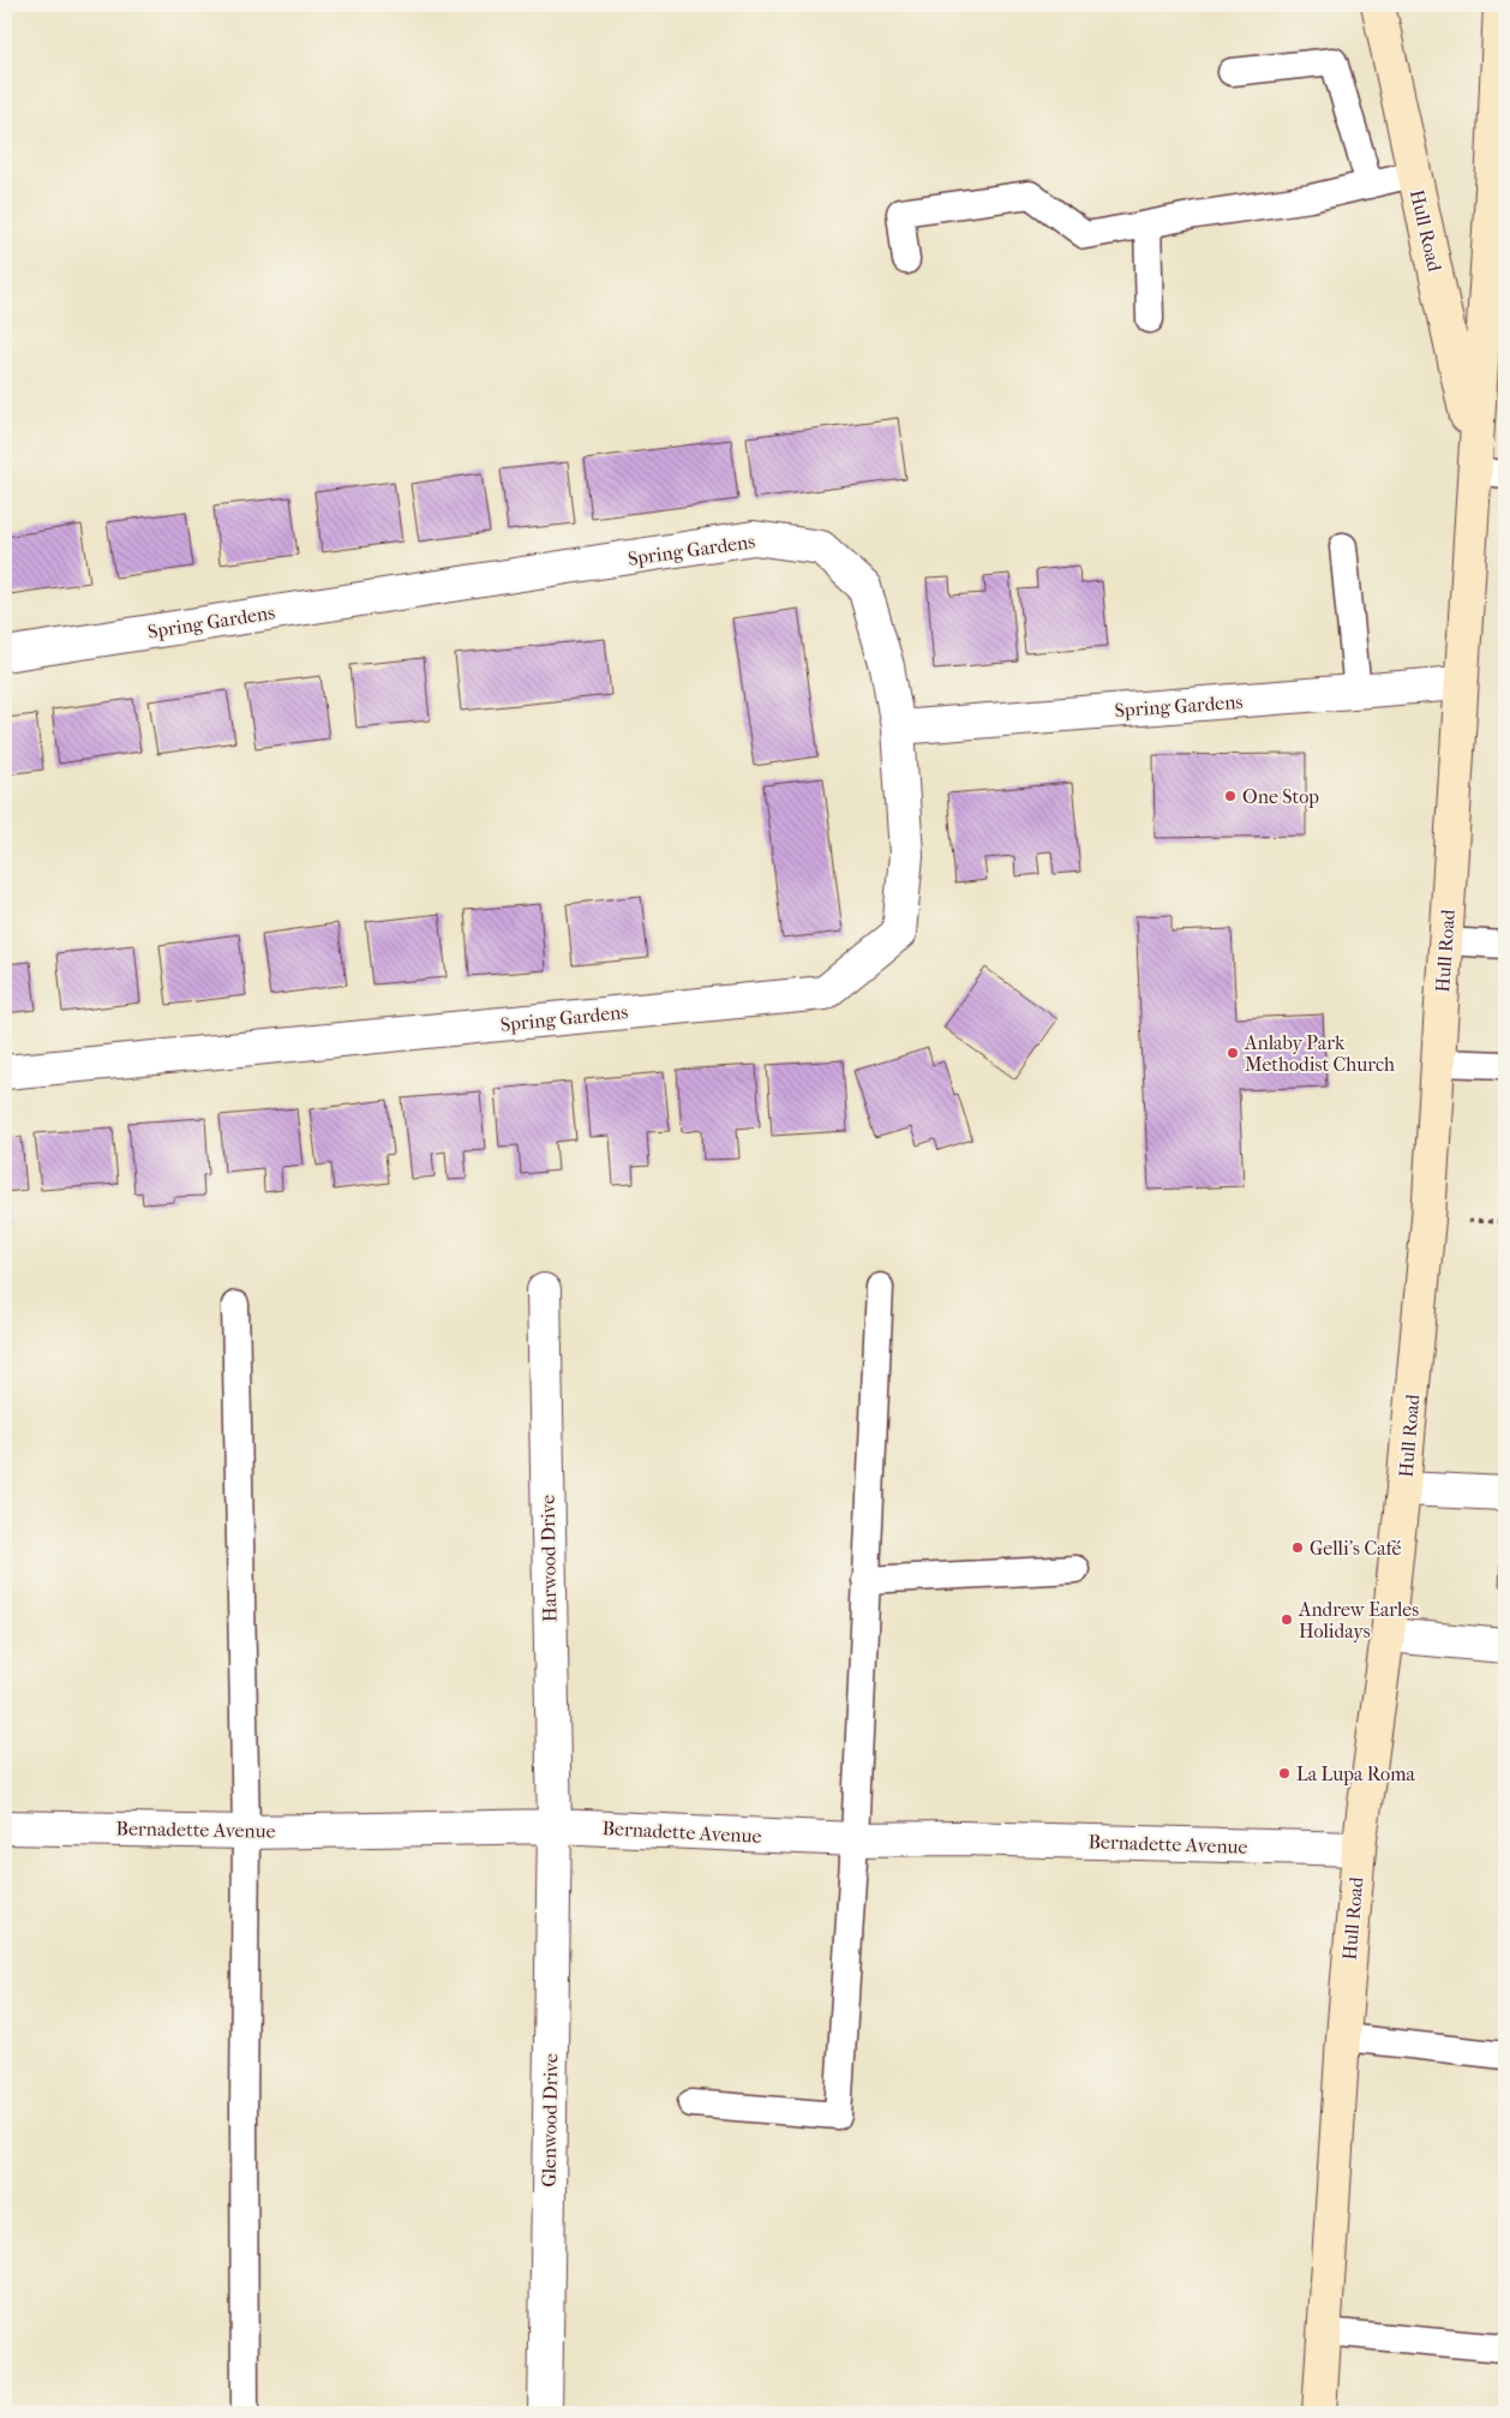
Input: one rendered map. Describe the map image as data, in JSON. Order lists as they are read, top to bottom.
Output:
{
  "streets": {
    "main road": ["Hull Road"],
    "street": [
      "Spring Gardens",
      "Harwood Drive",
      "Bernadette Avenue",
      "Glenwood Drive"
    ]
  },
  "crossings": [
    ["Hull Road", "Spring Gardens"],
    ["Hull Road", "Bernadette Avenue"],
    ["Harwood Drive", "Bernadette Avenue"],
    ["Harwood Drive", "Glenwood Drive"],
    ["Bernadette Avenue", "Glenwood Drive"]
  ],
  "places": [
    "One Stop",
    "Anlaby Park Methodist Church",
    "Gelli's Café",
    "Andrew Earles Holidays",
    "La Lupa Roma"
  ]
}
